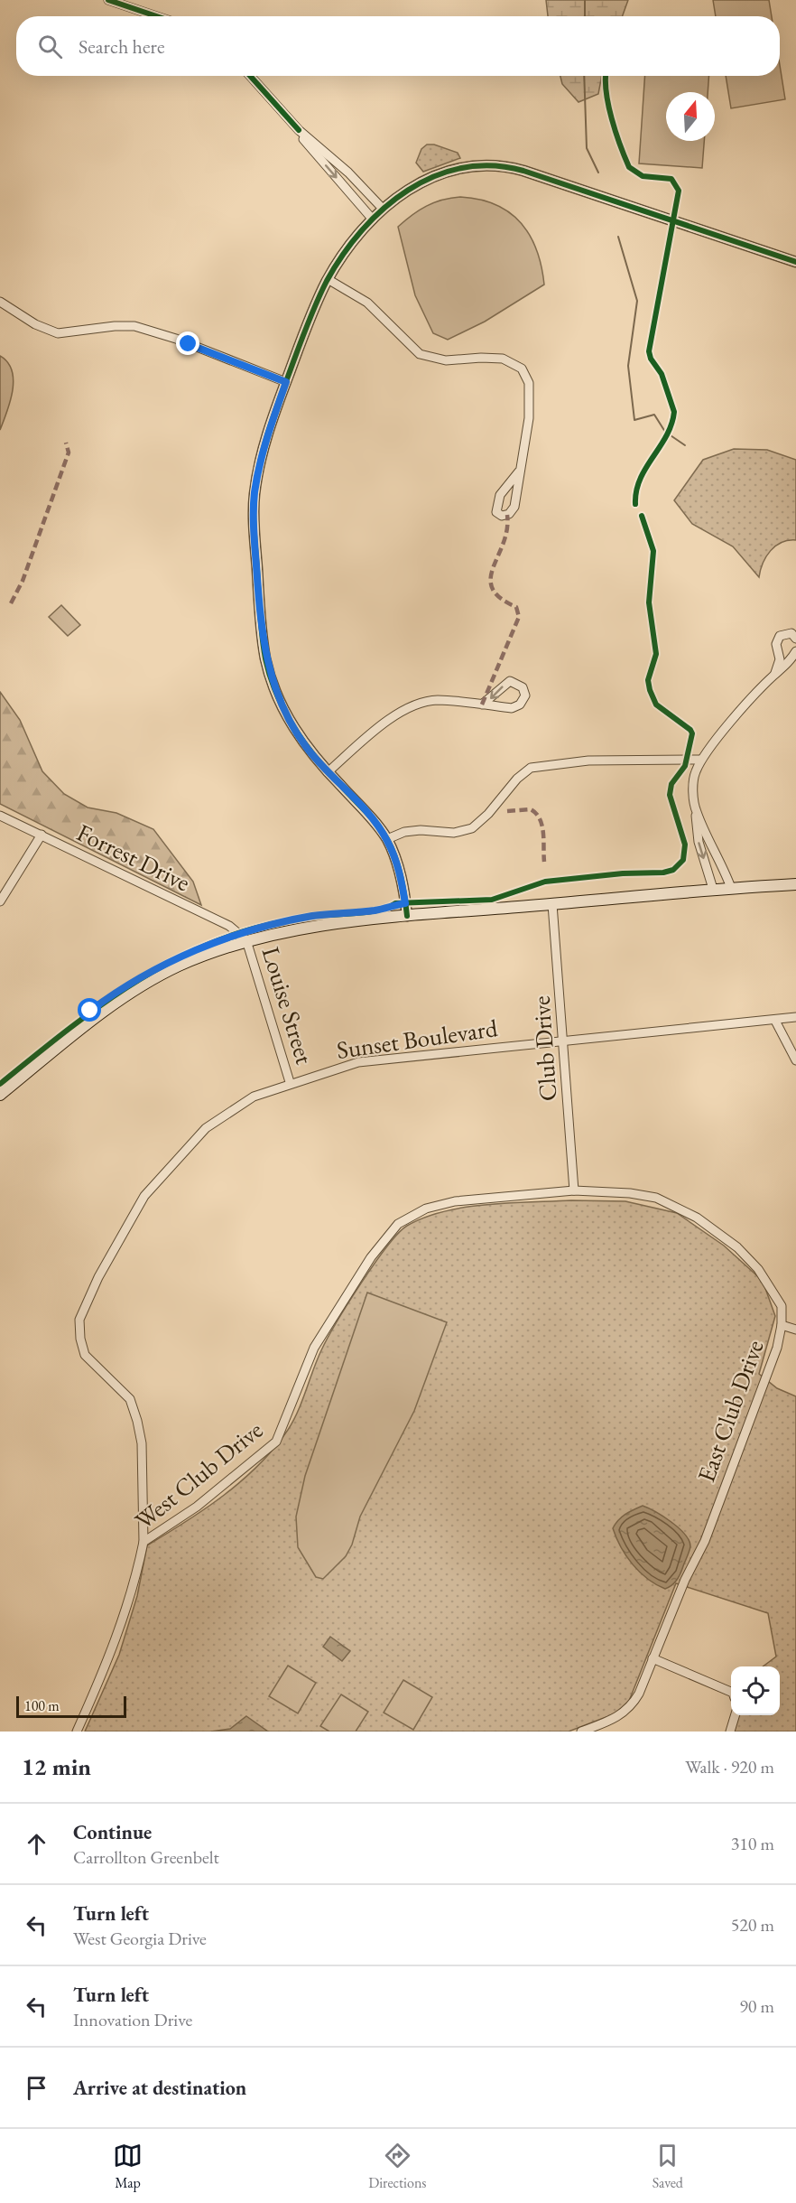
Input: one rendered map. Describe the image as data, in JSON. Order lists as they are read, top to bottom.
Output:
{
  "streets": {
    "street": [
      "Forrest Drive",
      "Louise Street",
      "Sunset Boulevard",
      "Club Drive",
      "East Club Drive",
      "West Club Drive"
    ]
  },
  "crossings": [
    ["Forrest Drive", "Louise Street"],
    ["Louise Street", "Sunset Boulevard"],
    ["Sunset Boulevard", "Club Drive"],
    ["Sunset Boulevard", "West Club Drive"],
    ["Club Drive", "East Club Drive"],
    ["Club Drive", "West Club Drive"],
    ["East Club Drive", "West Club Drive"]
  ],
  "scale_bar": "100 m",
  "north": "top",
  "page": {
    "search": "Search here",
    "scale": "100 m",
    "heading": ["12 min", "Walk · 920 m"],
    "list": [
      ["Continue", "Carrollton Greenbelt", "310 m"],
      ["Turn left", "West Georgia Drive", "520 m"],
      ["Turn left", "Innovation Drive", "90 m"],
      "Arrive at destination"
    ],
    "nav": ["Map", "Directions", "Saved"]
  }
}
